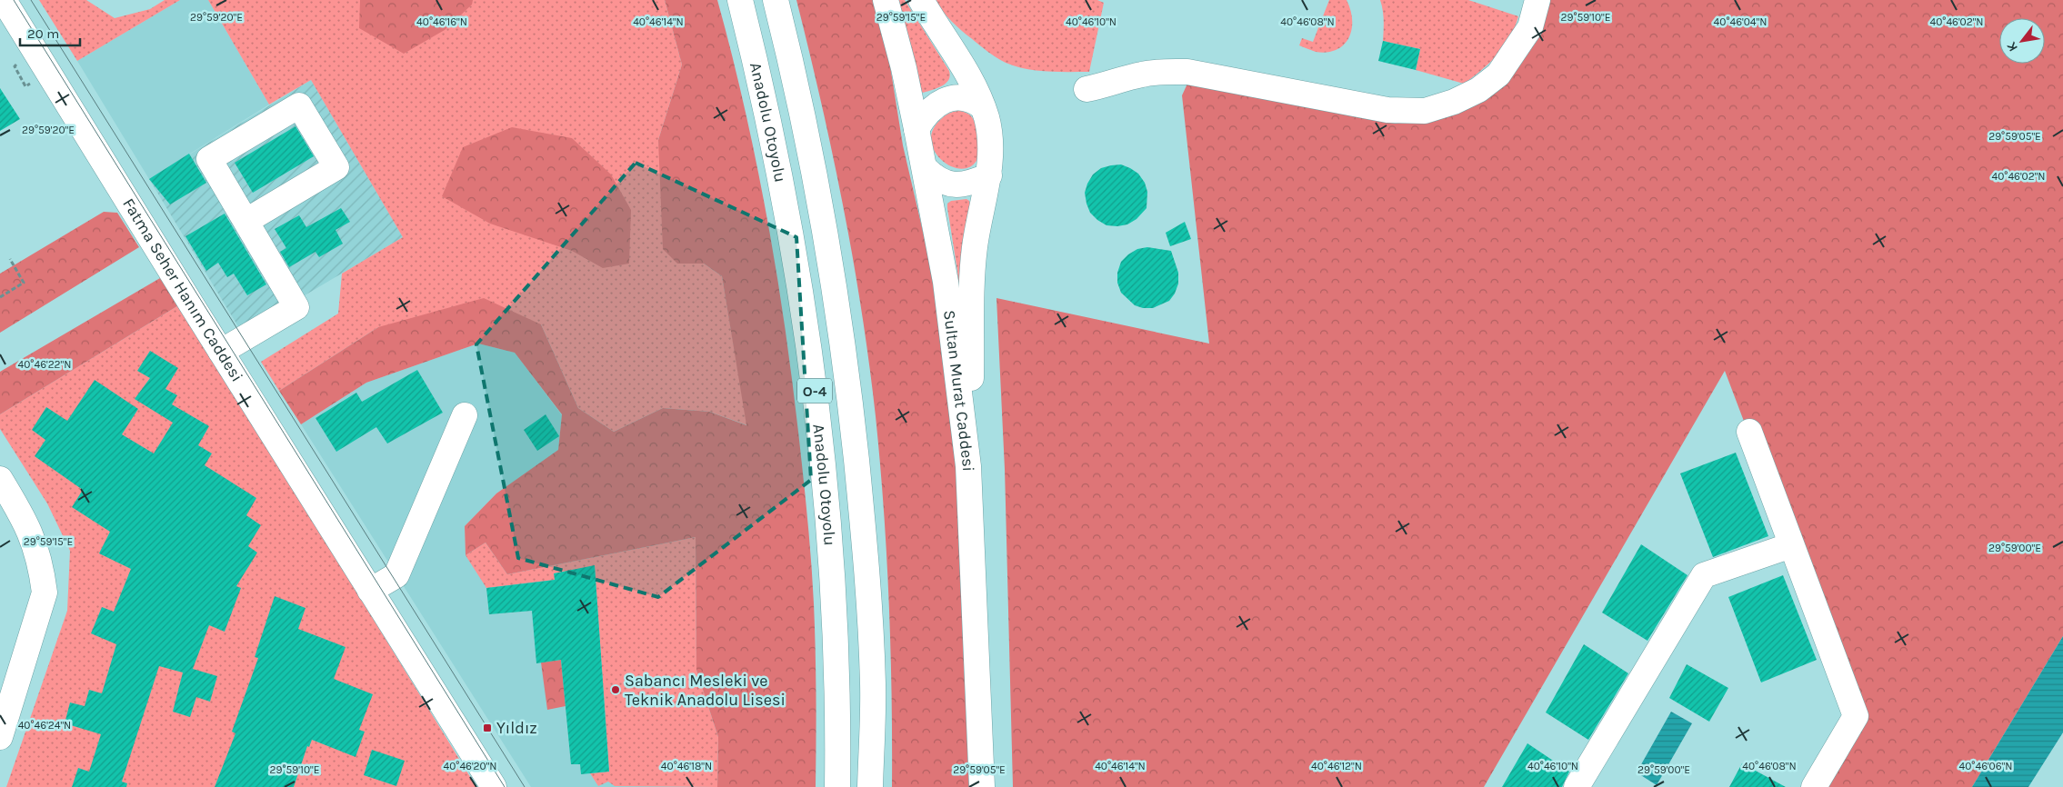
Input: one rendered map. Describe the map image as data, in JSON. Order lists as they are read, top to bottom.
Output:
{
  "streets": {
    "main road": [
      "Anadolu Otoyolu",
      "Fatma Seher Hanım Caddesi",
      "O-4",
      "Sultan Murat Caddesi"
    ]
  },
  "places": {
    "other": ["Sabancı Mesleki ve Teknik Anadolu Lisesi"],
    "transit": ["Yıldız"]
  },
  "scale_bar": "20 m",
  "north": "bottom left",
  "coordinates": [
    "29°59'20\"E",
    "29°59'15\"E",
    "29°59'10\"E",
    "40°46'02\"N",
    "40°46'16\"N",
    "40°46'14\"N",
    "40°46'10\"N",
    "40°46'04\"N",
    "40°46'08\"N",
    "29°59'05\"E",
    "40°46'22\"N",
    "29°59'00\"E",
    "40°46'24\"N",
    "40°46'20\"N",
    "40°46'18\"N",
    "40°46'12\"N",
    "40°46'06\"N"
  ]
}
